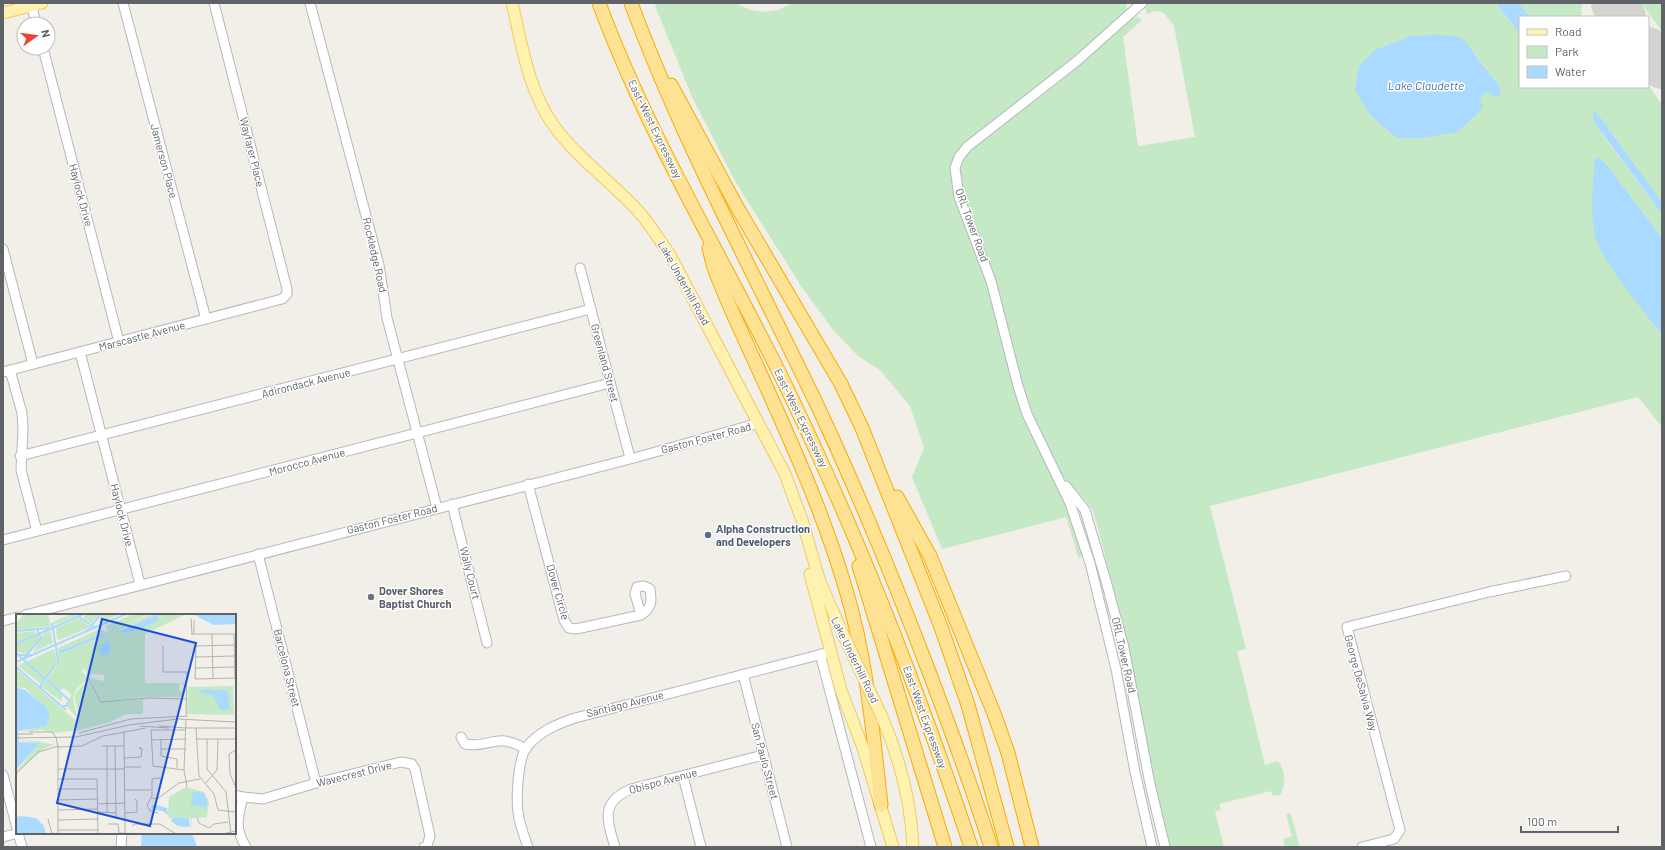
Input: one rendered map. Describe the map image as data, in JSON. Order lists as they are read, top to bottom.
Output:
{
  "streets": {
    "highway": ["East-West Expressway"],
    "main road": ["Lake Underhill Road"],
    "street": [
      "Wayfarer Place",
      "Jamerson Place",
      "Haylock Drive",
      "ORL Tower Road",
      "Rockledge Road",
      "Marscastle Avenue",
      "Greenland Street",
      "Adirondack Avenue",
      "Gaston Foster Road",
      "Morocco Avenue",
      "Wally Court",
      "Dover Circle",
      "Barcelona Street",
      "George DeSalvia Way",
      "Santiago Avenue",
      "San Paulo Street",
      "Wavecrest Drive",
      "Obispo Avenue"
    ]
  },
  "crossings": [
    ["Wayfarer Place", "Marscastle Avenue"],
    ["Jamerson Place", "Marscastle Avenue"],
    ["Haylock Drive", "Marscastle Avenue"],
    ["Haylock Drive", "Adirondack Avenue"],
    ["Haylock Drive", "Gaston Foster Road"],
    ["Haylock Drive", "Morocco Avenue"],
    ["Rockledge Road", "Adirondack Avenue"],
    ["Rockledge Road", "Gaston Foster Road"],
    ["Rockledge Road", "Morocco Avenue"],
    ["Lake Underhill Road", "Gaston Foster Road"],
    ["Lake Underhill Road", "Santiago Avenue"],
    ["Greenland Street", "Adirondack Avenue"],
    ["Greenland Street", "Gaston Foster Road"],
    ["Greenland Street", "Morocco Avenue"],
    ["Gaston Foster Road", "Wally Court"],
    ["Gaston Foster Road", "Dover Circle"],
    ["Gaston Foster Road", "Barcelona Street"],
    ["Barcelona Street", "Wavecrest Drive"],
    ["Santiago Avenue", "San Paulo Street"],
    ["San Paulo Street", "Obispo Avenue"]
  ],
  "water": ["Lake Claudette"],
  "places": ["Alpha Construction and Developers", "Dover Shores Baptist Church"],
  "legend": ["Road", "Park", "Water"],
  "scale_bar": "100 m",
  "north": "right"
}
